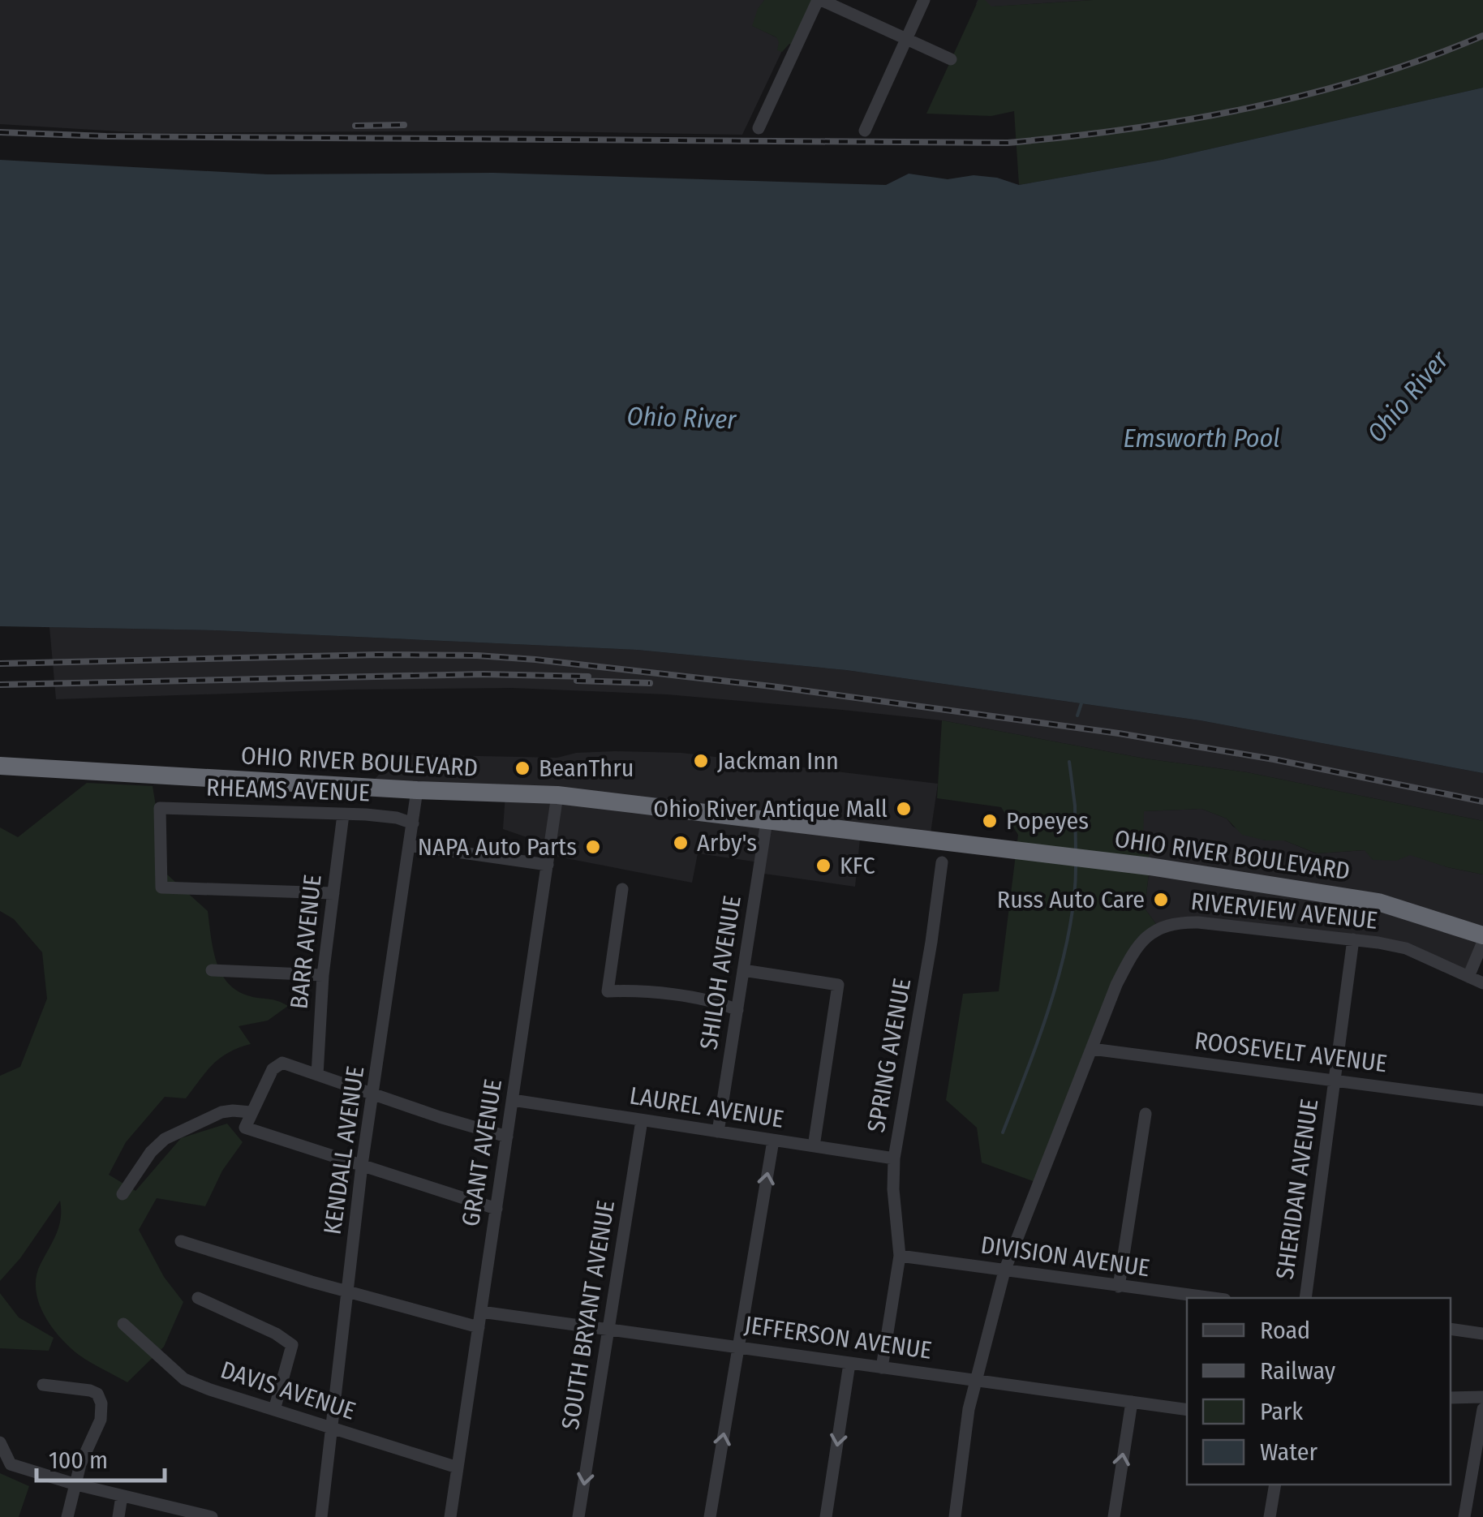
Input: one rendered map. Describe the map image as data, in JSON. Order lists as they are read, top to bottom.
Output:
{
  "streets": {
    "highway": ["OHIO RIVER BOULEVARD"],
    "street": [
      "RHEAMS AVENUE",
      "RIVERVIEW AVENUE",
      "BARR AVENUE",
      "SHILOH AVENUE",
      "ROOSEVELT AVENUE",
      "SPRING AVENUE",
      "LAUREL AVENUE",
      "KENDALL AVENUE",
      "GRANT AVENUE",
      "SHERIDAN AVENUE",
      "DIVISION AVENUE",
      "SOUTH BRYANT AVENUE",
      "JEFFERSON AVENUE",
      "DAVIS AVENUE"
    ]
  },
  "crossings": [
    ["OHIO RIVER BOULEVARD", "SHILOH AVENUE"],
    ["OHIO RIVER BOULEVARD", "KENDALL AVENUE"],
    ["OHIO RIVER BOULEVARD", "GRANT AVENUE"],
    ["RHEAMS AVENUE", "BARR AVENUE"],
    ["RHEAMS AVENUE", "KENDALL AVENUE"],
    ["RIVERVIEW AVENUE", "ROOSEVELT AVENUE"],
    ["RIVERVIEW AVENUE", "SHERIDAN AVENUE"],
    ["RIVERVIEW AVENUE", "DIVISION AVENUE"],
    ["RIVERVIEW AVENUE", "JEFFERSON AVENUE"],
    ["SHILOH AVENUE", "LAUREL AVENUE"],
    ["ROOSEVELT AVENUE", "SHERIDAN AVENUE"],
    ["SPRING AVENUE", "LAUREL AVENUE"],
    ["SPRING AVENUE", "DIVISION AVENUE"],
    ["SPRING AVENUE", "JEFFERSON AVENUE"],
    ["LAUREL AVENUE", "GRANT AVENUE"],
    ["LAUREL AVENUE", "SOUTH BRYANT AVENUE"],
    ["KENDALL AVENUE", "DAVIS AVENUE"],
    ["GRANT AVENUE", "JEFFERSON AVENUE"],
    ["GRANT AVENUE", "DAVIS AVENUE"],
    ["SOUTH BRYANT AVENUE", "JEFFERSON AVENUE"]
  ],
  "one_way": ["SOUTH BRYANT AVENUE"],
  "water": ["Ohio River", "Emsworth Pool"],
  "places": [
    "Jackman Inn",
    "BeanThru",
    "Ohio River Antique Mall",
    "Popeyes",
    "Arby's",
    "NAPA Auto Parts",
    "KFC",
    "Russ Auto Care"
  ],
  "legend": [
    "Road",
    "Railway",
    "Park",
    "Water"
  ],
  "scale_bar": "100 m"
}
